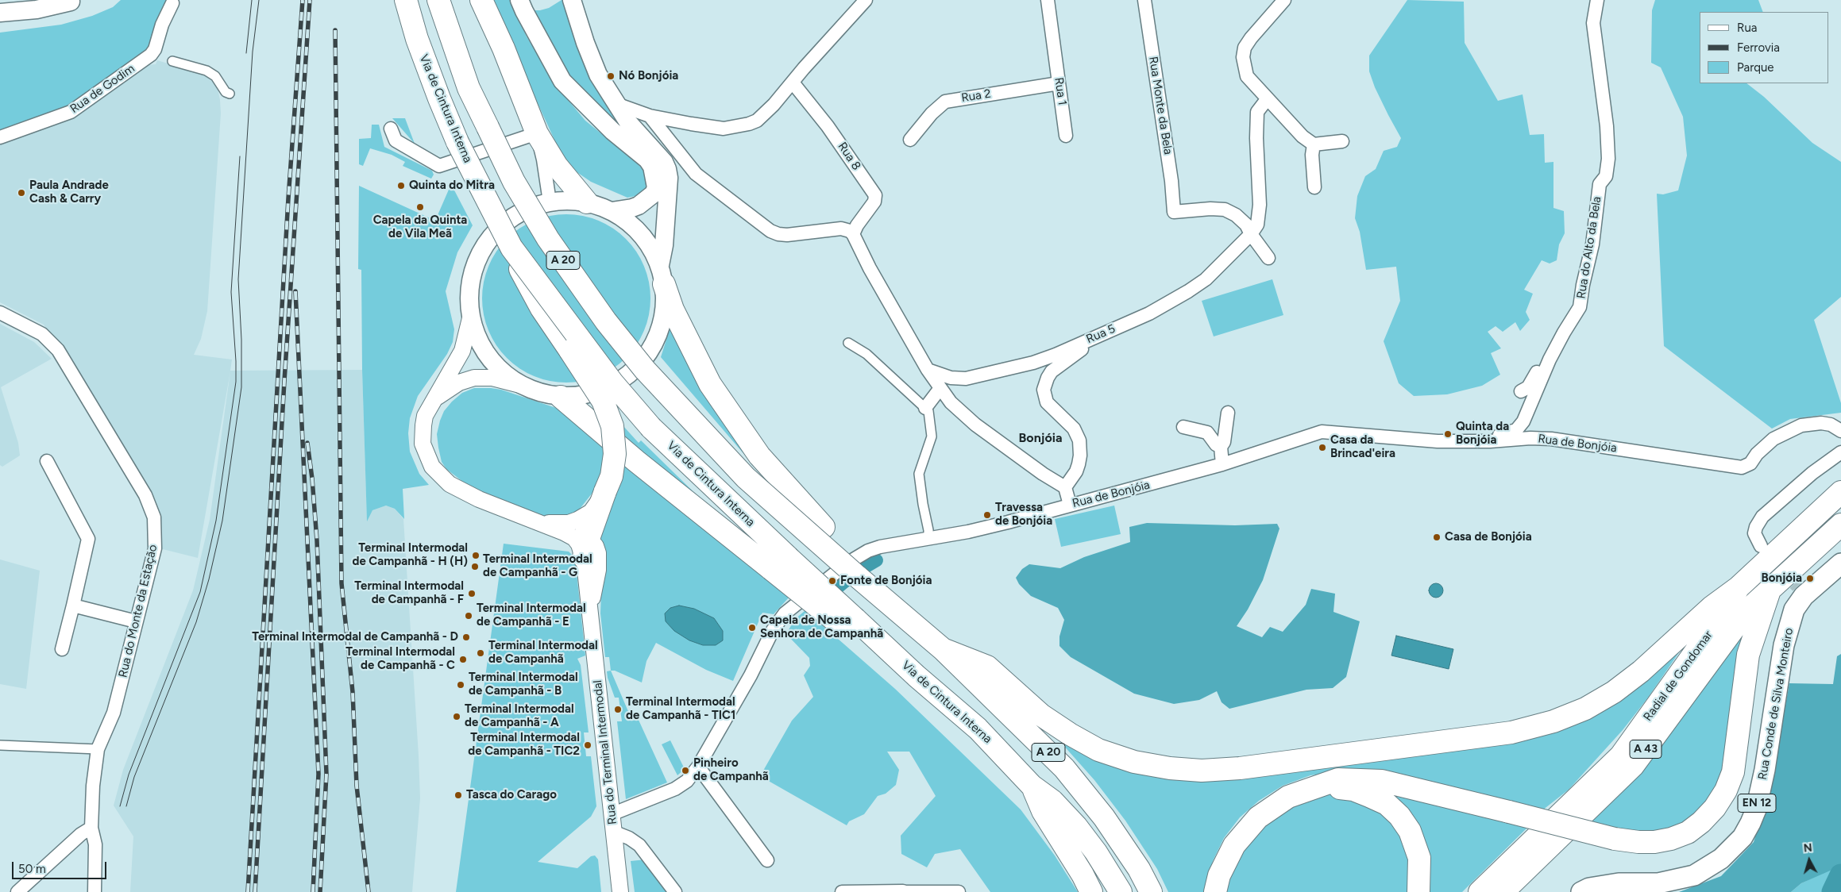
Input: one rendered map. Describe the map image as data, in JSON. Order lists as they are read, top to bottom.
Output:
{
  "streets": {
    "highway": [
      "Via de Cintura Interna",
      "A 20",
      "Radial de Gondomar",
      "A 43"
    ],
    "main road": ["Rua Conde de Silva Monteiro", "EN 12"],
    "street": [
      "Rua de Godim",
      "Rua 1",
      "Rua 2",
      "Rua Monte da Bela",
      "Rua 8",
      "Rua do Alto da Bela",
      "Rua 5",
      "Rua de Bonjóia",
      "Rua do Monte da Estação",
      "Rua do Terminal Intermodal"
    ]
  },
  "crossings": [
    ["Rua 1", "Rua 2"],
    ["Rua Monte da Bela", "Rua 5"],
    ["Rua do Alto da Bela", "Rua de Bonjóia"],
    ["Rua de Bonjóia", "Rua do Terminal Intermodal"]
  ],
  "districts": ["Bonjóia"],
  "places": [
    "Nó Bonjóia",
    "Quinta do Mitra",
    "Paula Andrade Cash & Carry",
    "Capela da Quinta de Vila Meã",
    "Quinta da Bonjóia",
    "Casa da Brincad'eira",
    "Travessa de Bonjóia",
    "Casa de Bonjóia",
    "Terminal Intermodal de Campanhã - H (H)",
    "Terminal Intermodal de Campanhã - G",
    "Bonjóia",
    "Fonte de Bonjóia",
    "Terminal Intermodal de Campanhã - F",
    "Terminal Intermodal de Campanhã - E",
    "Capela de Nossa Senhora de Campanhã",
    "Terminal Intermodal de Campanhã - D",
    "Terminal Intermodal de Campanhã",
    "Terminal Intermodal de Campanhã - C",
    "Terminal Intermodal de Campanhã - B",
    "Terminal Intermodal de Campanhã - TIC1",
    "Terminal Intermodal de Campanhã - A",
    "Terminal Intermodal de Campanhã - TIC2",
    "Pinheiro de Campanhã",
    "Tasca do Carago"
  ],
  "legend": ["Rua", "Ferrovia", "Parque"],
  "scale_bar": "50 m",
  "north": "top"
}
